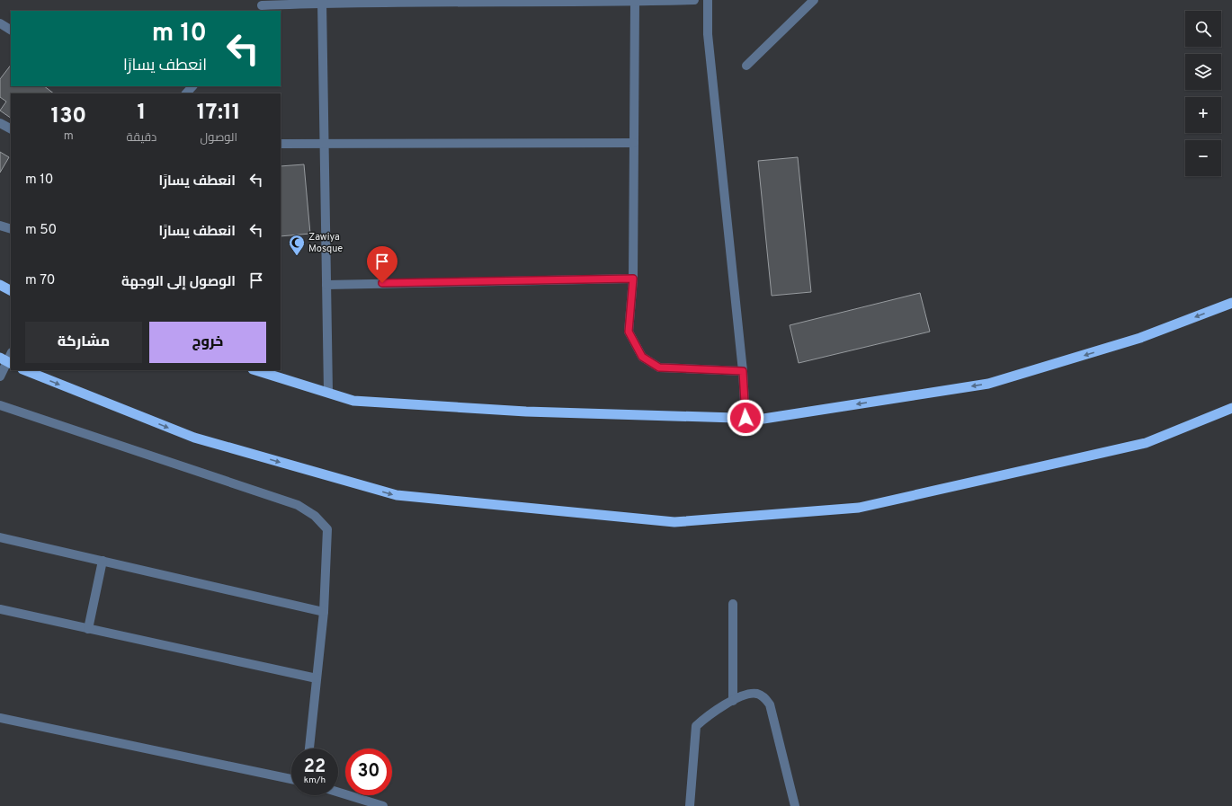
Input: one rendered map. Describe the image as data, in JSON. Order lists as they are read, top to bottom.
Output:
{
  "places": {
    "mosque": ["Zawiya Mosque"]
  },
  "page": {
    "map_buttons": ["+", "−"],
    "turn": ["10 m", "انعطف يسارًا"],
    "eta": [
      "17:11",
      "الوصول",
      "1",
      "دقيقة",
      "130",
      "m"
    ],
    "list": [
      {
        "name": "انعطف يسارًا",
        "value": "10 m"
      },
      {
        "name": "انعطف يسارًا",
        "value": "50 m"
      },
      {
        "name": "الوصول إلى الوجهة",
        "value": "70 m"
      }
    ],
    "buttons": ["خروج", "مشاركة"],
    "speed": "22 km/h",
    "limit": "30"
  }
}
